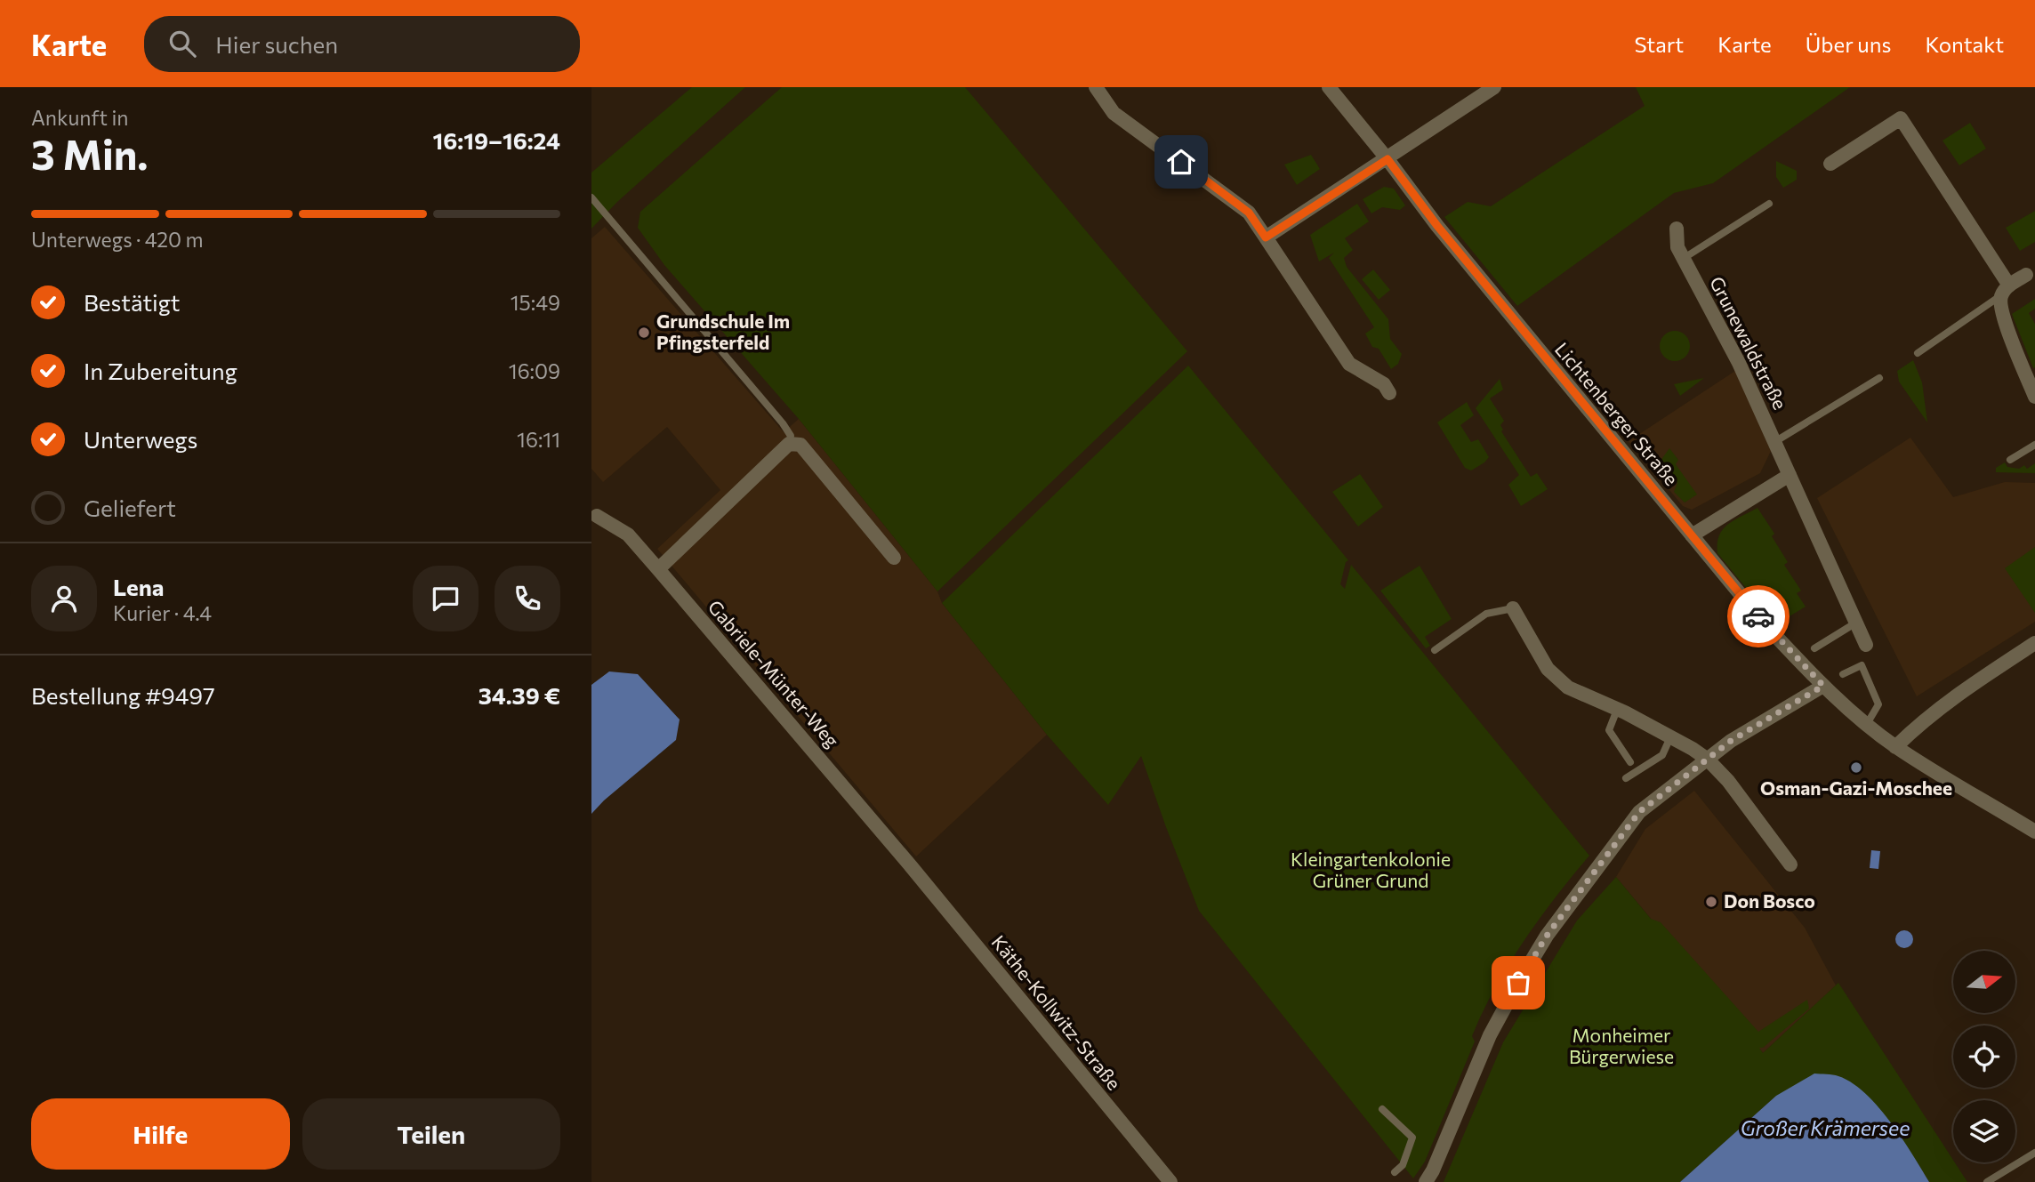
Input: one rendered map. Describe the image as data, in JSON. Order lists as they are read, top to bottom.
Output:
{
  "streets": {
    "street": [
      "Grunewaldstraße",
      "Lichtenberger Straße",
      "Gabriele-Münter-Weg",
      "Käthe-Kollwitz-Straße"
    ]
  },
  "crossings": [
    ["Gabriele-Münter-Weg", "Käthe-Kollwitz-Straße"]
  ],
  "water": ["Großer Krämersee"],
  "parks": ["Kleingartenkolonie Grüner Grund", "Monheimer Bürgerwiese"],
  "places": ["Grundschule Im Pfingsterfeld", "Osman-Gazi-Moschee", "Don Bosco"],
  "north": "right",
  "page": {
    "header": "Karte",
    "search": "Hier suchen",
    "nav": [
      "Start",
      "Karte",
      "Über uns",
      "Kontakt"
    ],
    "heading": ["3 Min.", "Ankunft in", "16:19–16:24"],
    "panel": [
      "Lena",
      "Kurier · 4.4",
      "Bestellung #9497",
      "34.39 €"
    ],
    "bar": "Unterwegs · 420 m",
    "list": [
      ["Bestätigt", "15:49"],
      ["In Zubereitung", "16:09"],
      ["Unterwegs", "16:11"],
      "Geliefert"
    ],
    "buttons": ["Hilfe", "Teilen"]
  }
}
